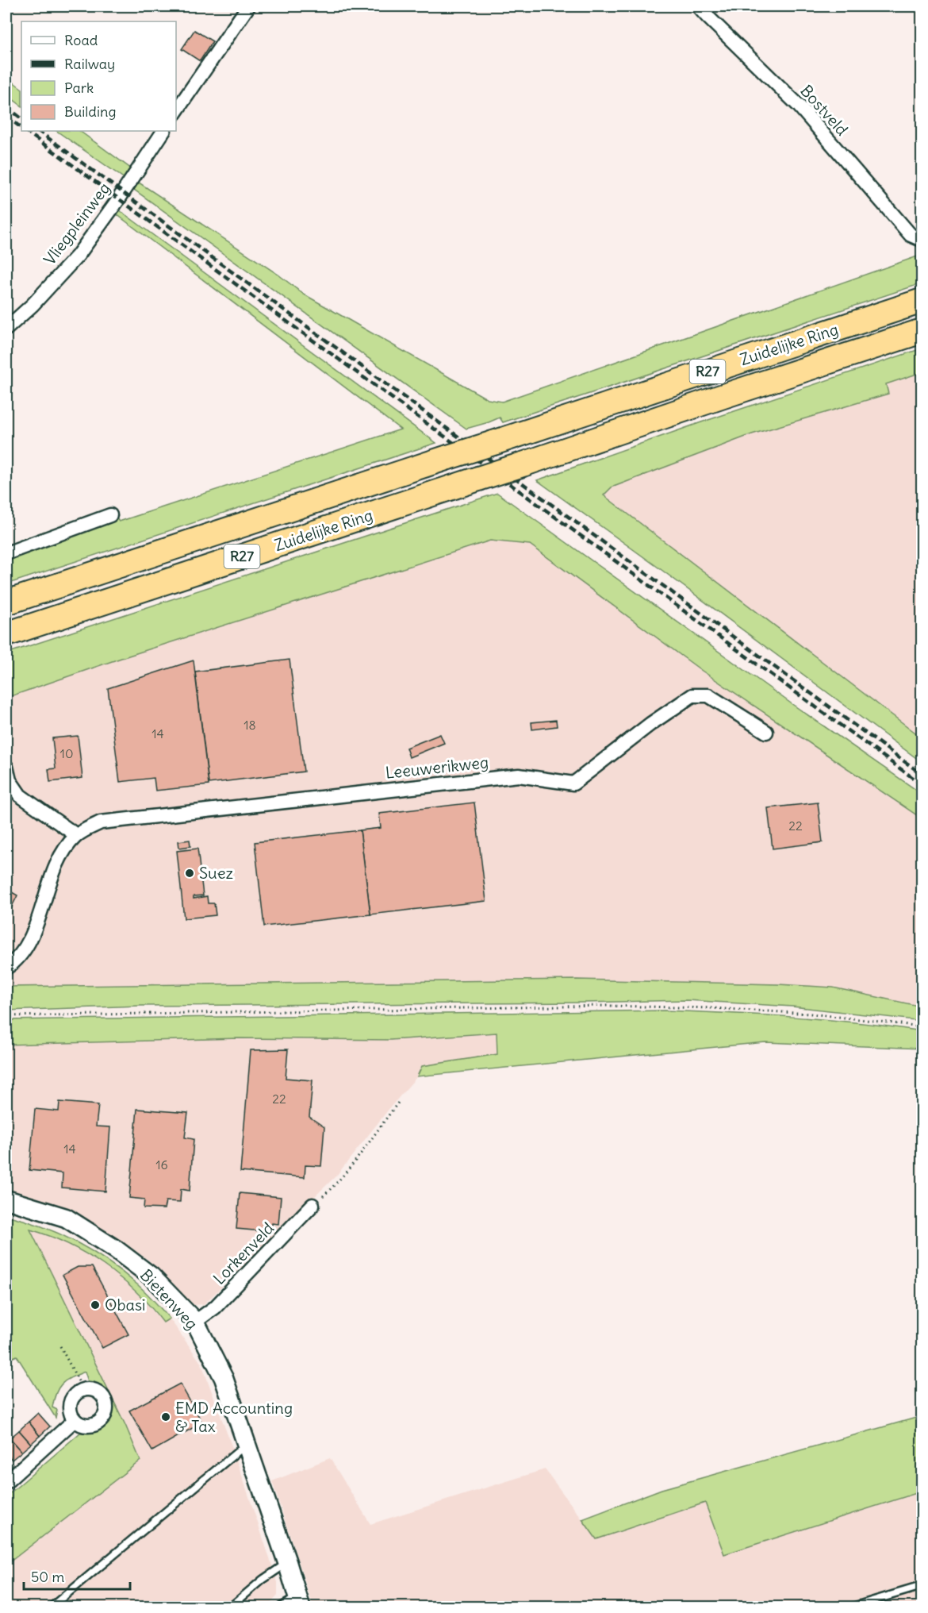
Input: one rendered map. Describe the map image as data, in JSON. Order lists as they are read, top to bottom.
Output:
{
  "streets": {
    "highway": ["Zuidelijke Ring", "R27"],
    "street": [
      "Bostveld",
      "Vliegpleinweg",
      "Leeuwerikweg",
      "Lorkenveld",
      "Bietenweg"
    ]
  },
  "crossings": [
    ["Lorkenveld", "Bietenweg"]
  ],
  "places": ["Suez", "Obasi", "EMD Accounting & Tax"],
  "house_numbers": [
    "18",
    "14",
    "10",
    "22",
    "22",
    "14",
    "16"
  ],
  "legend": [
    "Road",
    "Railway",
    "Park",
    "Building"
  ],
  "scale_bar": "50 m"
}
